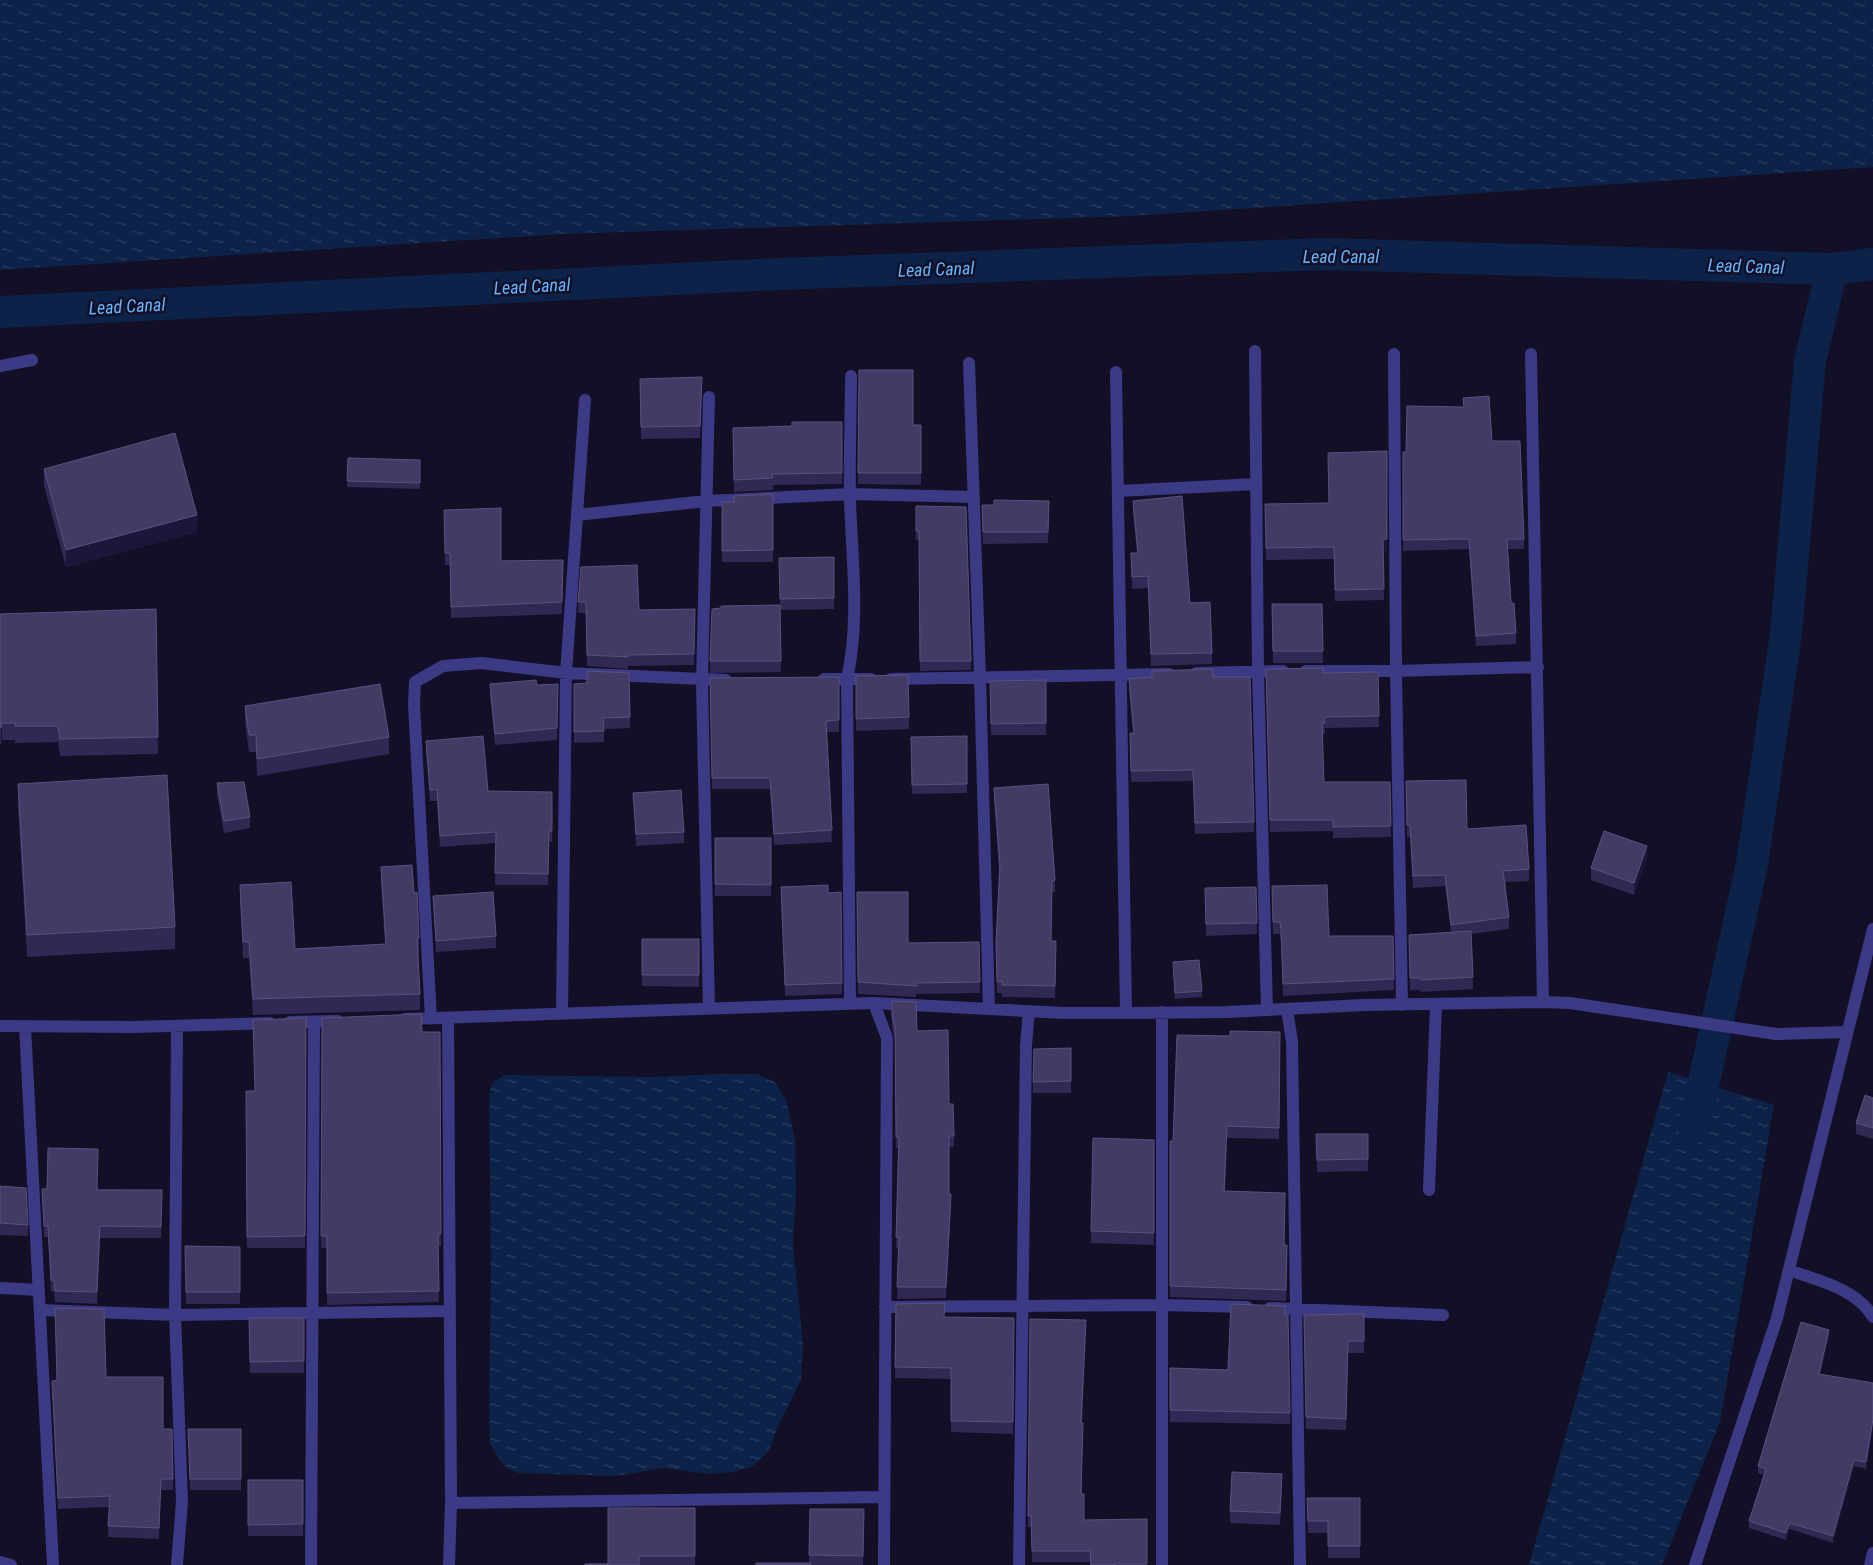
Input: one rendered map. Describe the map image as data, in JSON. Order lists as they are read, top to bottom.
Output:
{
  "water": ["Lead Canal"]
}
